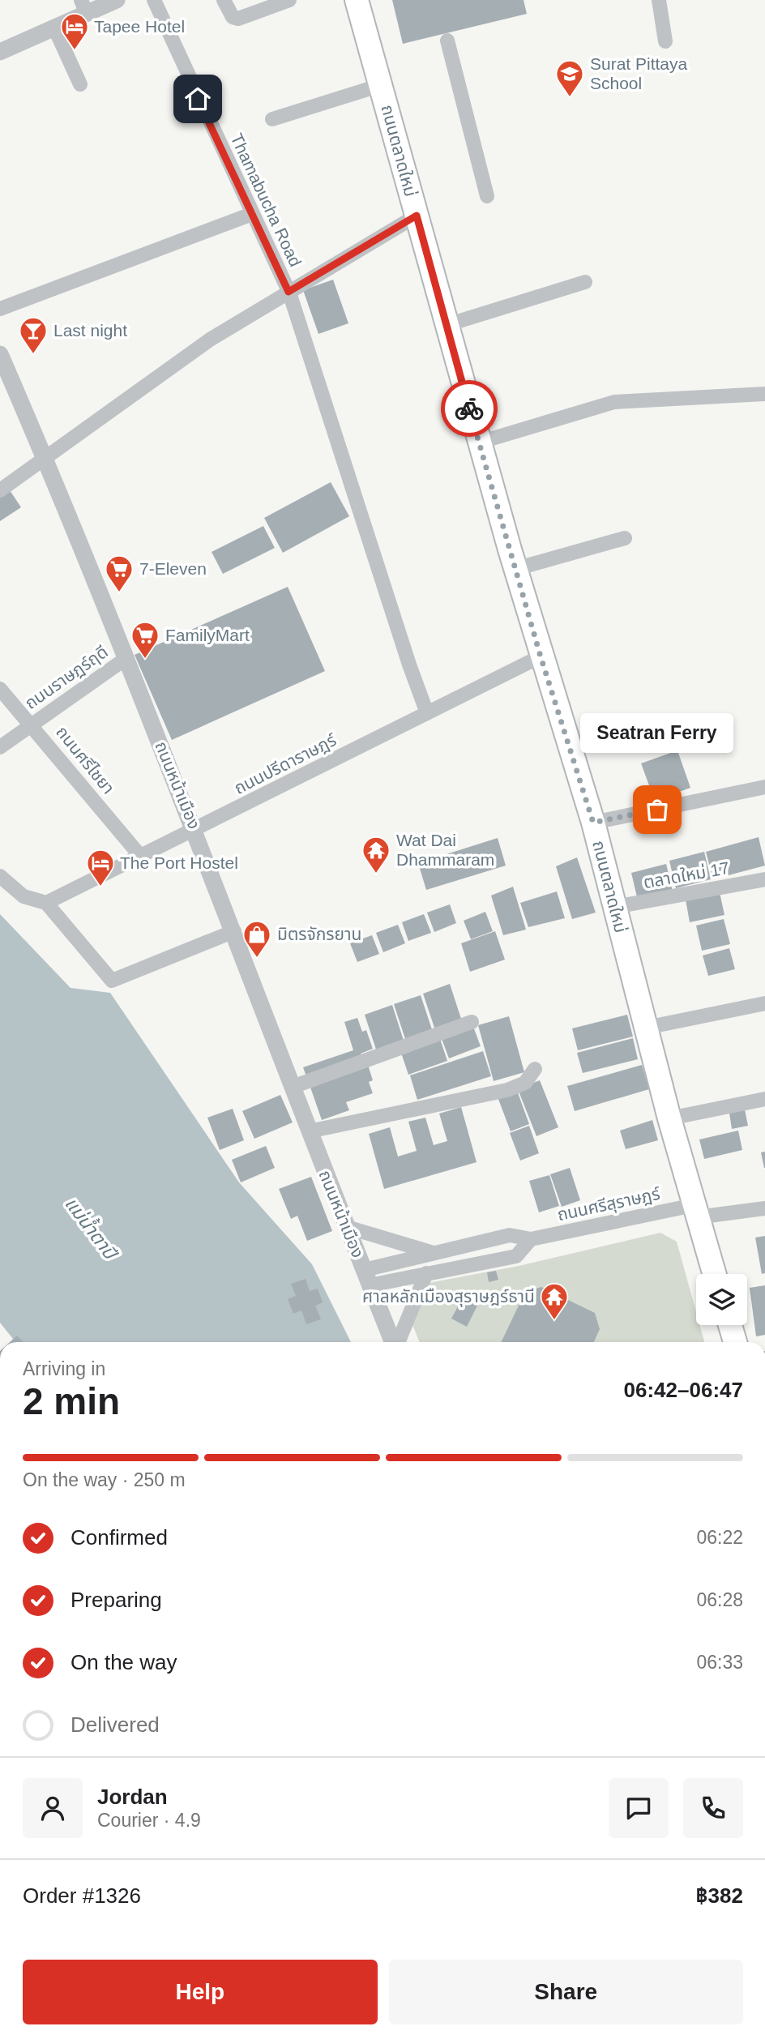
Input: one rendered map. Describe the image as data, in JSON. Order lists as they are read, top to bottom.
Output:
{
  "streets": {
    "main road": ["ถนนตลาดใหม่"],
    "street": [
      "Thamabucha Road",
      "ถนนราษฎร์ฤดี",
      "ถนนศรีไชยา",
      "ถนนปรีดาราษฎร์",
      "ถนนหน้าเมือง",
      "ตลาดใหม่ 17",
      "ถนนศรีสุราษฎร์"
    ]
  },
  "crossings": [
    ["ถนนตลาดใหม่", "ถนนปรีดาราษฎร์"],
    ["ถนนตลาดใหม่", "ตลาดใหม่ 17"],
    ["ถนนตลาดใหม่", "ถนนศรีสุราษฎร์"],
    ["Thamabucha Road", "ถนนปรีดาราษฎร์"],
    ["ถนนราษฎร์ฤดี", "ถนนศรีไชยา"],
    ["ถนนราษฎร์ฤดี", "ถนนหน้าเมือง"],
    ["ถนนศรีไชยา", "ถนนปรีดาราษฎร์"],
    ["ถนนปรีดาราษฎร์", "ถนนหน้าเมือง"],
    ["ถนนหน้าเมือง", "ถนนศรีสุราษฎร์"]
  ],
  "water": ["แม่น้ำตาปี"],
  "places": {
    "hotel": ["Tapee Hotel", "The Port Hostel"],
    "school or university": ["Surat Pittaya School"],
    "bar": ["Last night"],
    "supermarket": ["7-Eleven", "FamilyMart"],
    "other": ["Seatran Ferry"],
    "temple": ["Wat Dai Dhammaram", "ศาลหลักเมืองสุราษฎร์ธานี"],
    "shop": ["มิตรจักรยาน"]
  },
  "page": {
    "bubble": "Seatran Ferry",
    "heading": ["2 min", "Arriving in", "06:42–06:47"],
    "panel": [
      "Jordan",
      "Courier · 4.9",
      "Order #1326",
      "฿382"
    ],
    "bar": "On the way · 250 m",
    "list": [
      ["Confirmed", "06:22"],
      ["Preparing", "06:28"],
      ["On the way", "06:33"],
      "Delivered"
    ],
    "buttons": ["Help", "Share"]
  }
}
